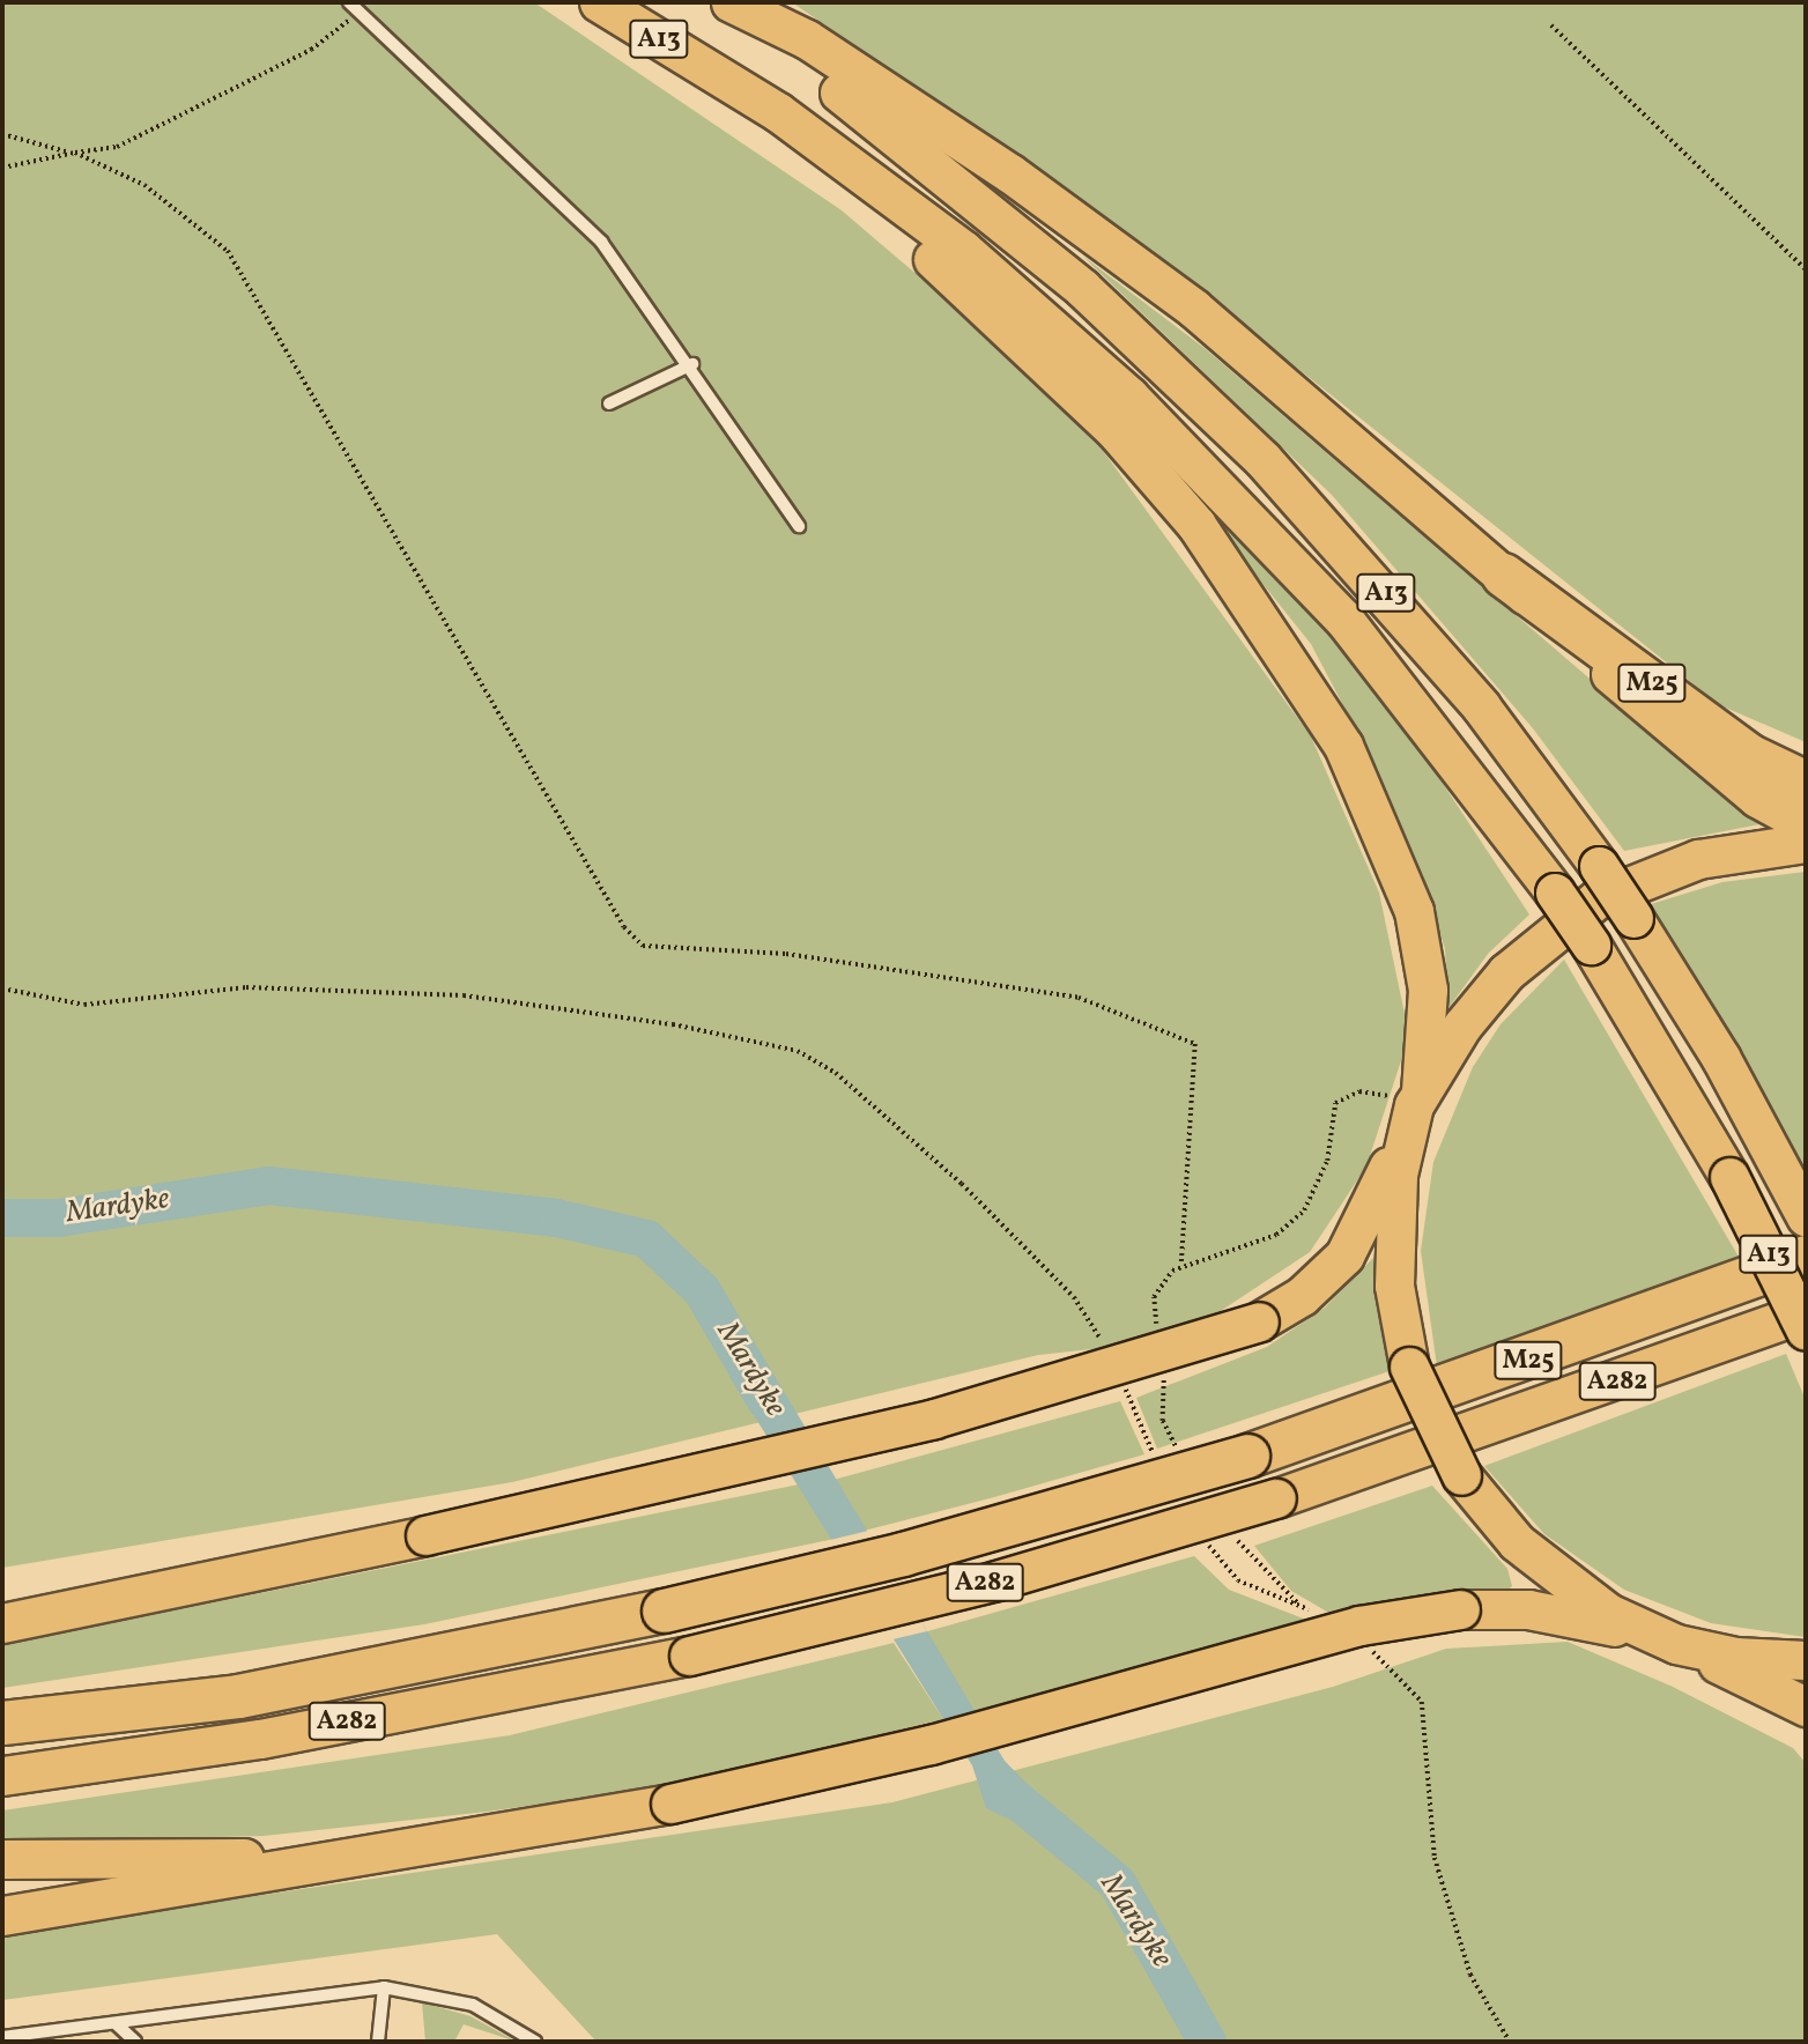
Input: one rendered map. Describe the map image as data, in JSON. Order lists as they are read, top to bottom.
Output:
{
  "streets": {
    "highway": ["A13", "M25", "A282"]
  },
  "water": ["Mardyke"]
}
